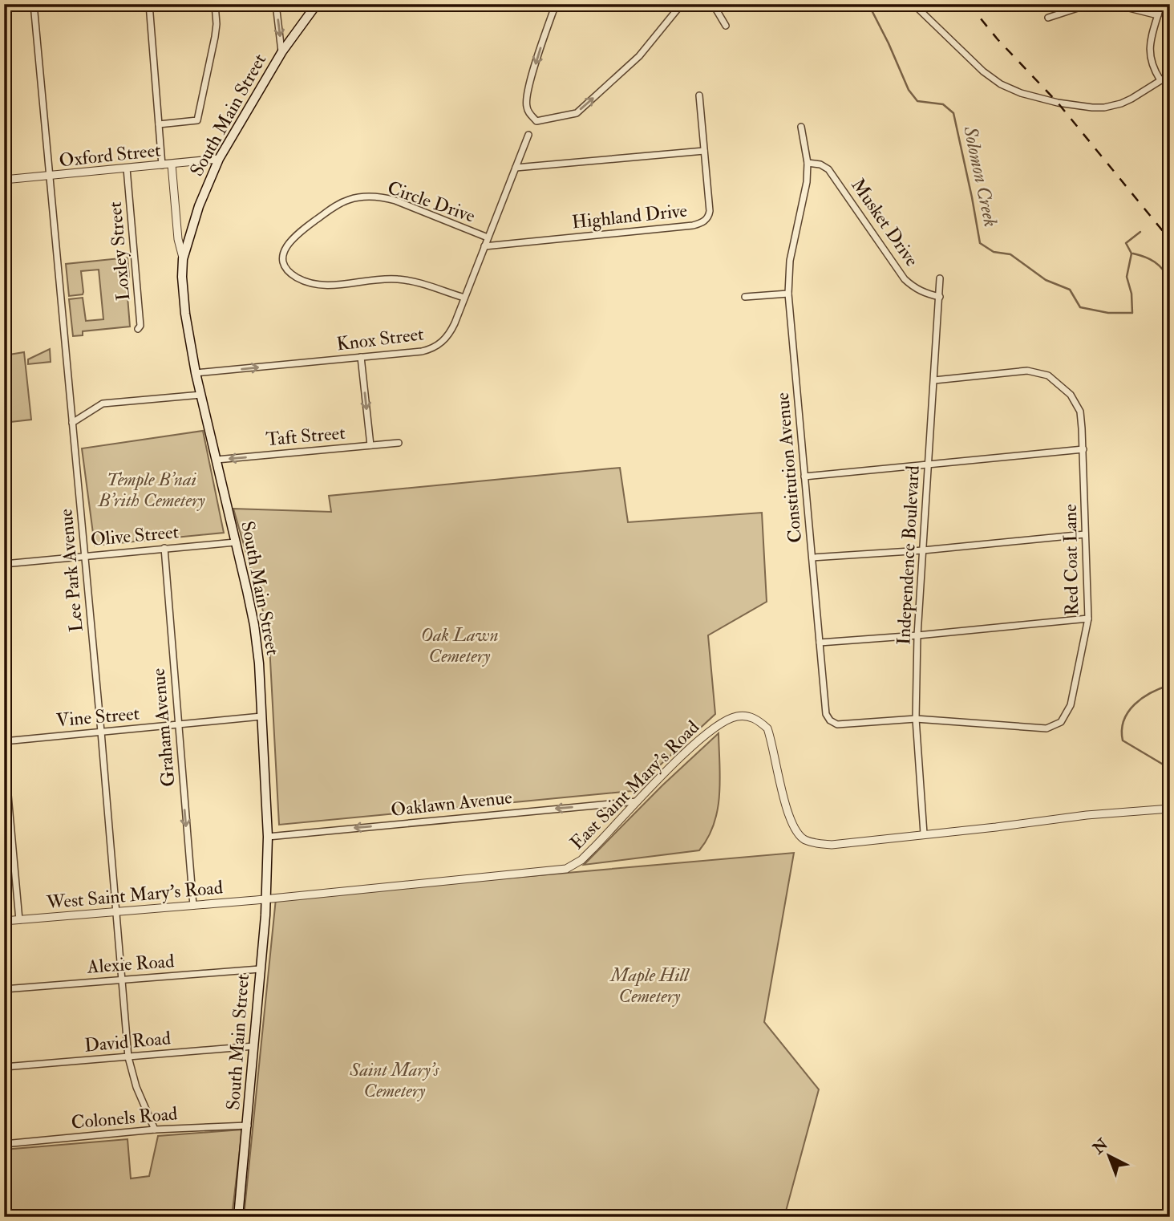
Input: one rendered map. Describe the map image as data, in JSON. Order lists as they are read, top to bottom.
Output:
{
  "streets": {
    "main road": ["South Main Street"],
    "street": [
      "Oxford Street",
      "Circle Drive",
      "Highland Drive",
      "Musket Drive",
      "Loxley Street",
      "Knox Street",
      "Taft Street",
      "Constitution Avenue",
      "Olive Street",
      "Independence Boulevard",
      "Red Coat Lane",
      "Lee Park Avenue",
      "Vine Street",
      "Graham Avenue",
      "East Saint Mary's Road",
      "Oaklawn Avenue",
      "West Saint Mary's Road",
      "Alexie Road",
      "David Road",
      "Colonels Road"
    ]
  },
  "crossings": [
    ["South Main Street", "Oxford Street"],
    ["South Main Street", "Knox Street"],
    ["South Main Street", "Taft Street"],
    ["South Main Street", "Olive Street"],
    ["South Main Street", "Vine Street"],
    ["South Main Street", "East Saint Mary's Road"],
    ["South Main Street", "Oaklawn Avenue"],
    ["South Main Street", "West Saint Mary's Road"],
    ["South Main Street", "Alexie Road"],
    ["South Main Street", "David Road"],
    ["South Main Street", "Colonels Road"],
    ["Oxford Street", "Loxley Street"],
    ["Oxford Street", "Lee Park Avenue"],
    ["Circle Drive", "Knox Street"],
    ["Highland Drive", "Knox Street"],
    ["Musket Drive", "Constitution Avenue"],
    ["Musket Drive", "Independence Boulevard"],
    ["Constitution Avenue", "Independence Boulevard"],
    ["Constitution Avenue", "Red Coat Lane"],
    ["Olive Street", "Lee Park Avenue"],
    ["Olive Street", "Graham Avenue"],
    ["Independence Boulevard", "Red Coat Lane"],
    ["Independence Boulevard", "East Saint Mary's Road"],
    ["Lee Park Avenue", "Vine Street"],
    ["Lee Park Avenue", "West Saint Mary's Road"],
    ["Lee Park Avenue", "Alexie Road"],
    ["Lee Park Avenue", "David Road"],
    ["Lee Park Avenue", "Colonels Road"],
    ["Vine Street", "Graham Avenue"],
    ["Graham Avenue", "West Saint Mary's Road"],
    ["East Saint Mary's Road", "Oaklawn Avenue"],
    ["East Saint Mary's Road", "West Saint Mary's Road"]
  ],
  "one_way": ["Taft Street", "Graham Avenue", "Oaklawn Avenue"],
  "water": ["Solomon Creek"],
  "parks": [
    "Temple B'nai B'rith Cemetery",
    "Oak Lawn Cemetery",
    "Maple Hill Cemetery",
    "Saint Mary's Cemetery"
  ],
  "north": "top left"
}
